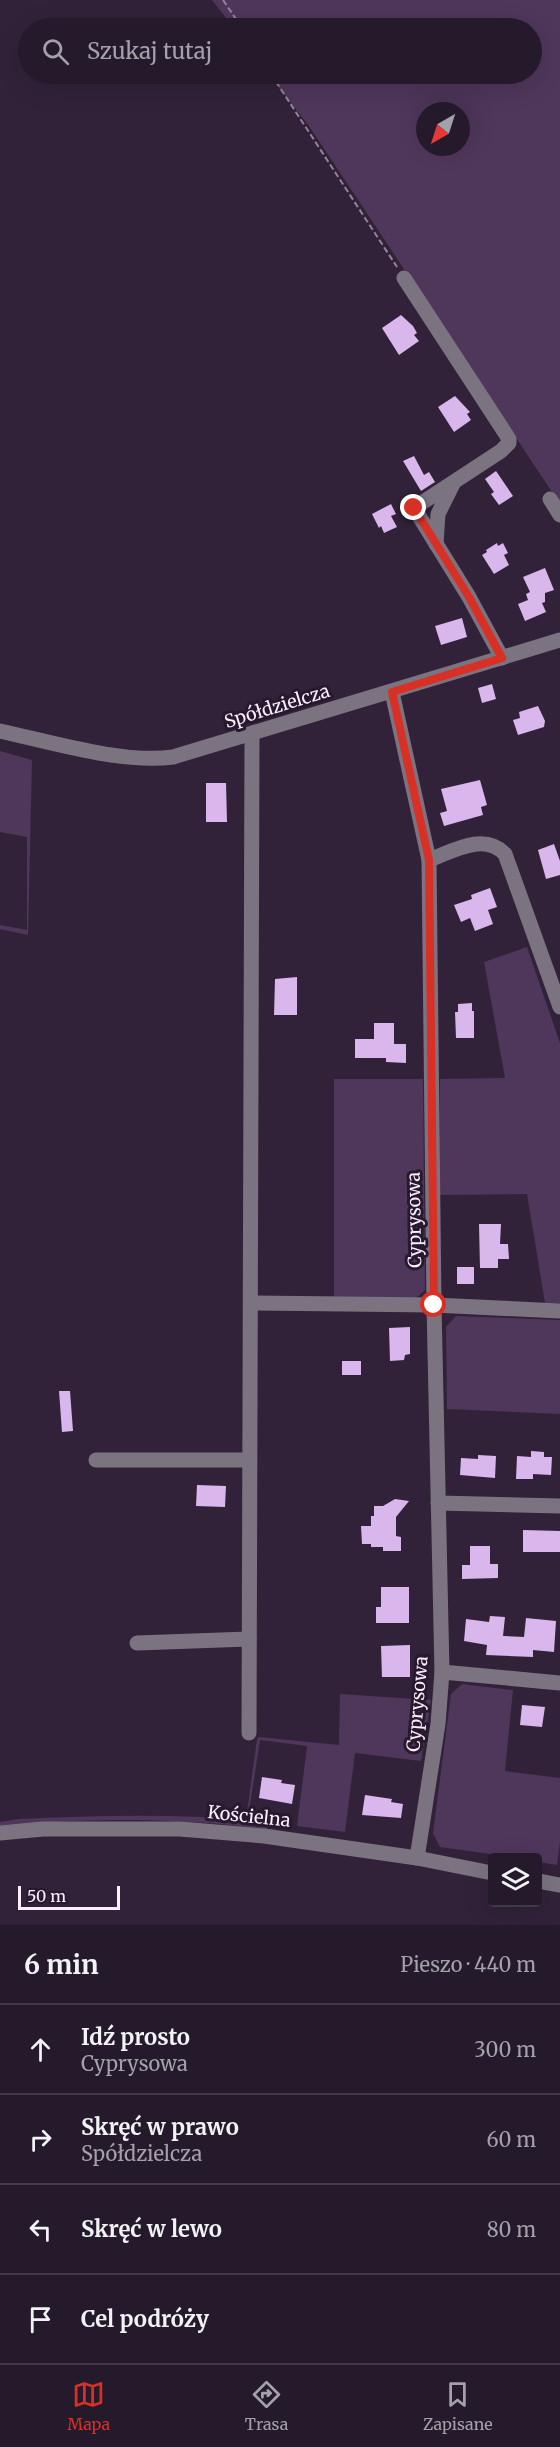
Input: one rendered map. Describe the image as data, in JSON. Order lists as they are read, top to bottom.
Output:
{
  "streets": {
    "street": ["Spółdzielcza", "Cyprysowa", "Kościelna"]
  },
  "crossings": [
    ["Spółdzielcza", "Cyprysowa"],
    ["Cyprysowa", "Kościelna"]
  ],
  "scale_bar": "50 m",
  "north": "bottom left",
  "page": {
    "search": "Szukaj tutaj",
    "scale": "50 m",
    "heading": ["6 min", "Pieszo · 440 m"],
    "list": [
      ["Idź prosto", "Cyprysowa", "300 m"],
      ["Skręć w prawo", "Spółdzielcza", "60 m"],
      ["Skręć w lewo", "80 m"],
      "Cel podróży"
    ],
    "nav": ["Mapa", "Trasa", "Zapisane"]
  }
}
